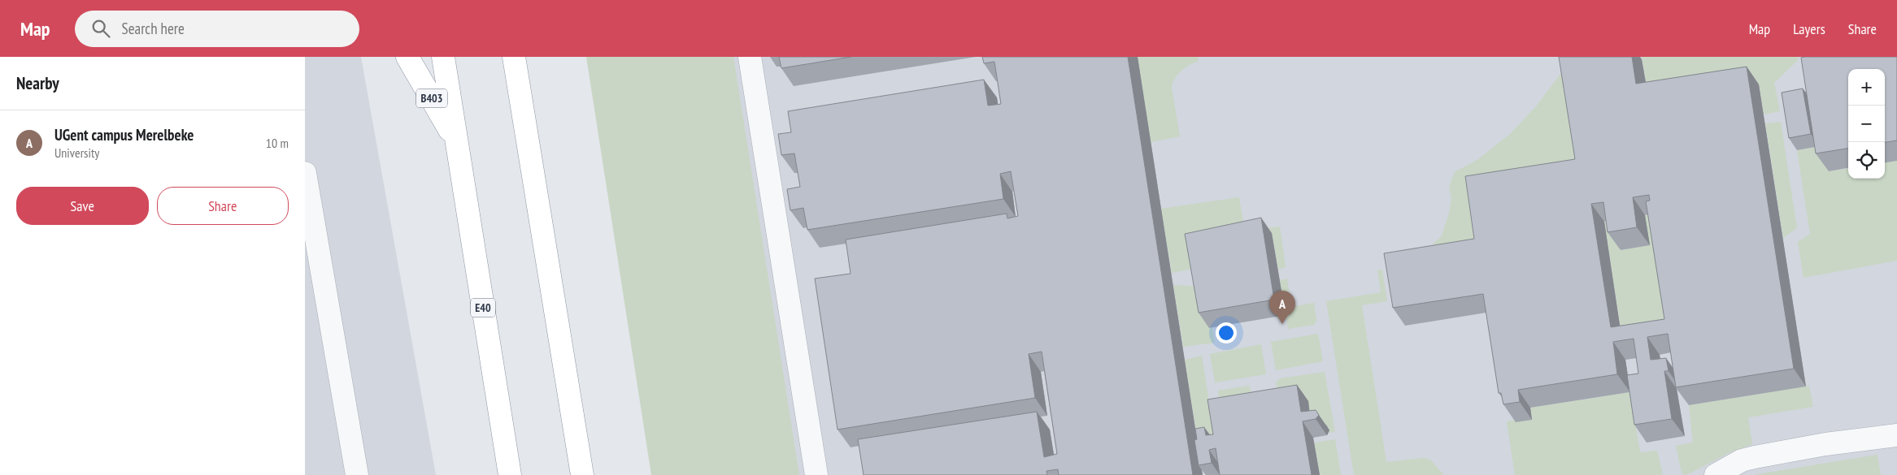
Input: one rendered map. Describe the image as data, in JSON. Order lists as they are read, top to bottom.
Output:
{
  "streets": {
    "highway": ["B403", "E40"]
  },
  "crossings": [
    ["B403", "E40"]
  ],
  "page": {
    "header": "Map",
    "search": "Search here",
    "nav": ["Map", "Layers", "Share"],
    "heading": "Nearby",
    "map_buttons": ["+", "−"],
    "list": [
      {
        "mark": "A",
        "name": "UGent campus Merelbeke",
        "note": "University",
        "value": "10 m"
      }
    ],
    "buttons": ["Save", "Share"],
    "pins": "A"
  }
}
